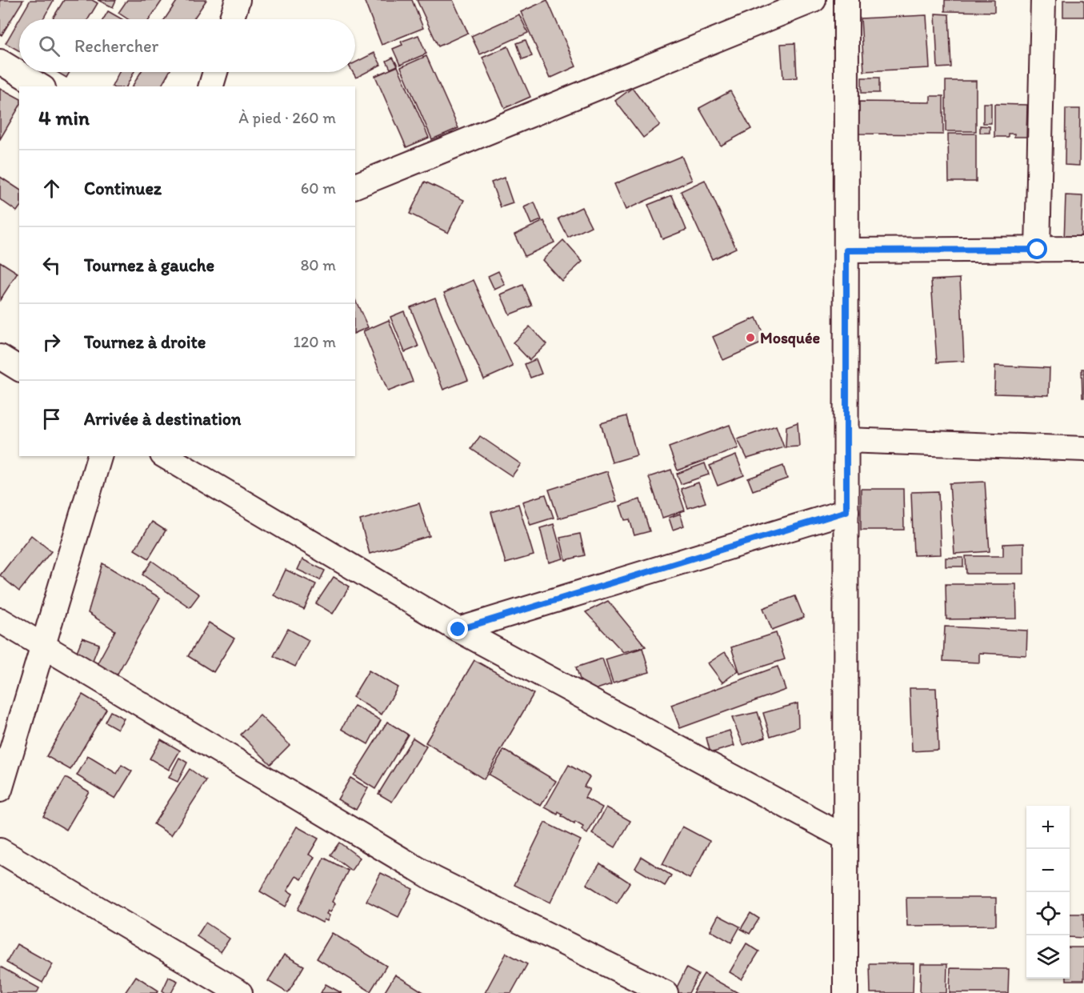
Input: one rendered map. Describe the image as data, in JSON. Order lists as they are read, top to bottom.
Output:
{
  "places": ["Mosquée"],
  "page": {
    "search": "Rechercher",
    "heading": ["4 min", "À pied · 260 m"],
    "list": [
      ["Continuez", "60 m"],
      ["Tournez à gauche", "80 m"],
      ["Tournez à droite", "120 m"],
      "Arrivée à destination"
    ],
    "map_buttons": ["+", "−"]
  }
}
